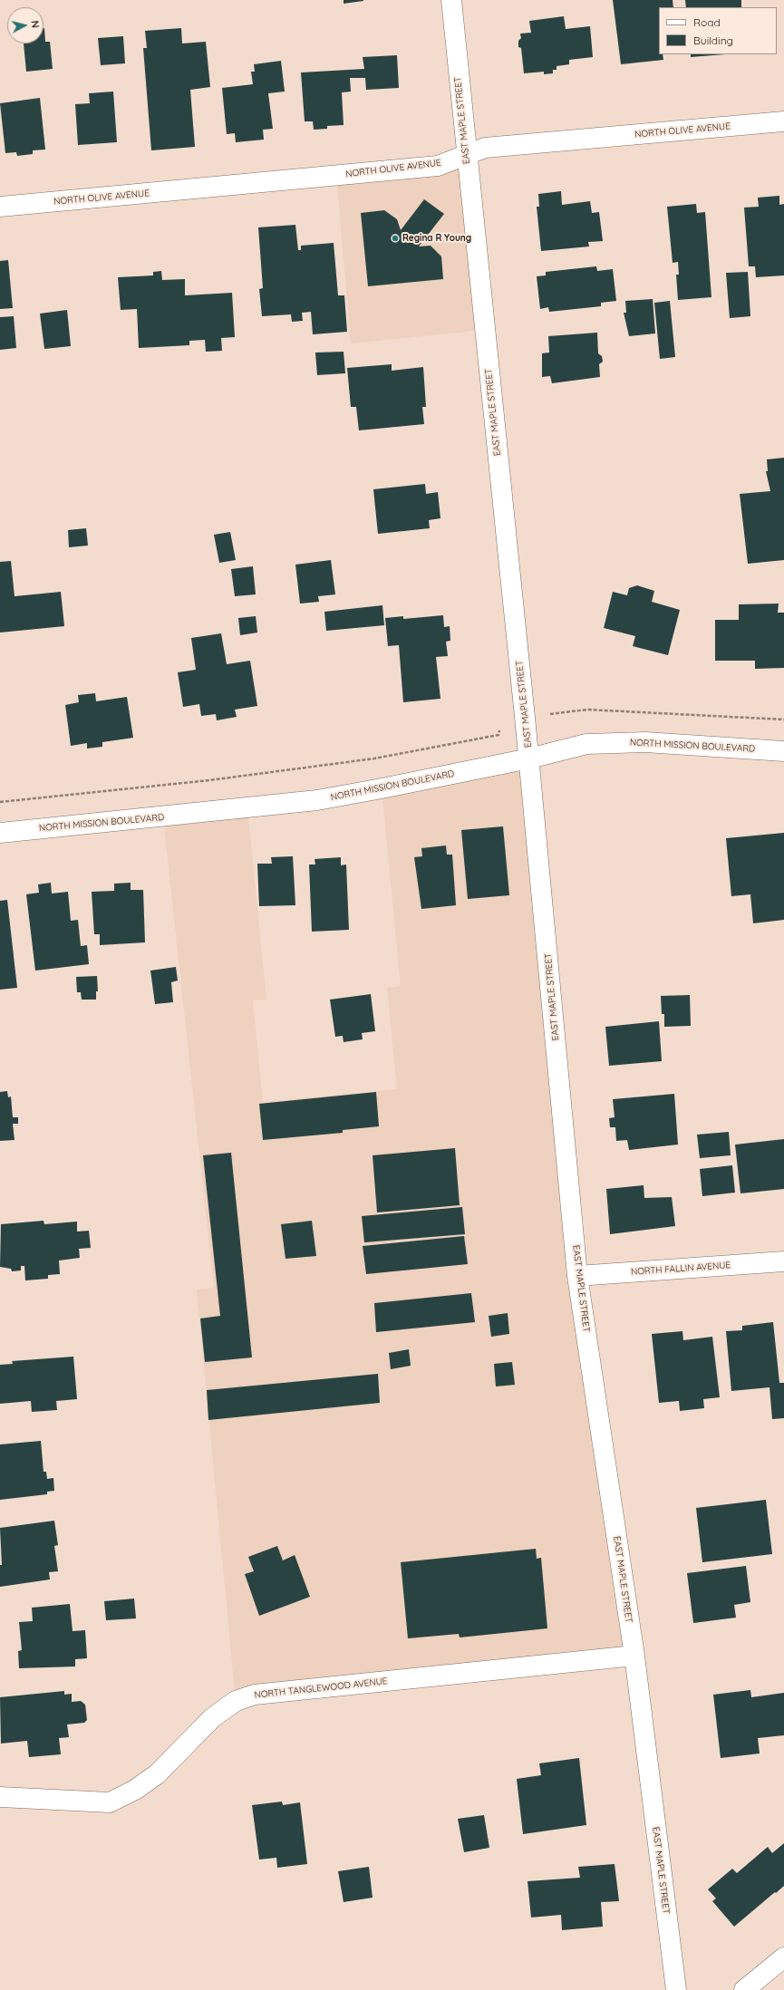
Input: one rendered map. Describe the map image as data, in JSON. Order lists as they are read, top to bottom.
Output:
{
  "streets": {
    "street": [
      "EAST MAPLE STREET",
      "NORTH OLIVE AVENUE",
      "NORTH MISSION BOULEVARD",
      "NORTH FALLIN AVENUE",
      "NORTH TANGLEWOOD AVENUE"
    ]
  },
  "crossings": [
    ["EAST MAPLE STREET", "NORTH OLIVE AVENUE"],
    ["EAST MAPLE STREET", "NORTH MISSION BOULEVARD"],
    ["EAST MAPLE STREET", "NORTH FALLIN AVENUE"],
    ["EAST MAPLE STREET", "NORTH TANGLEWOOD AVENUE"]
  ],
  "places": ["Regina R Young"],
  "legend": ["Road", "Building"],
  "north": "right"
}
